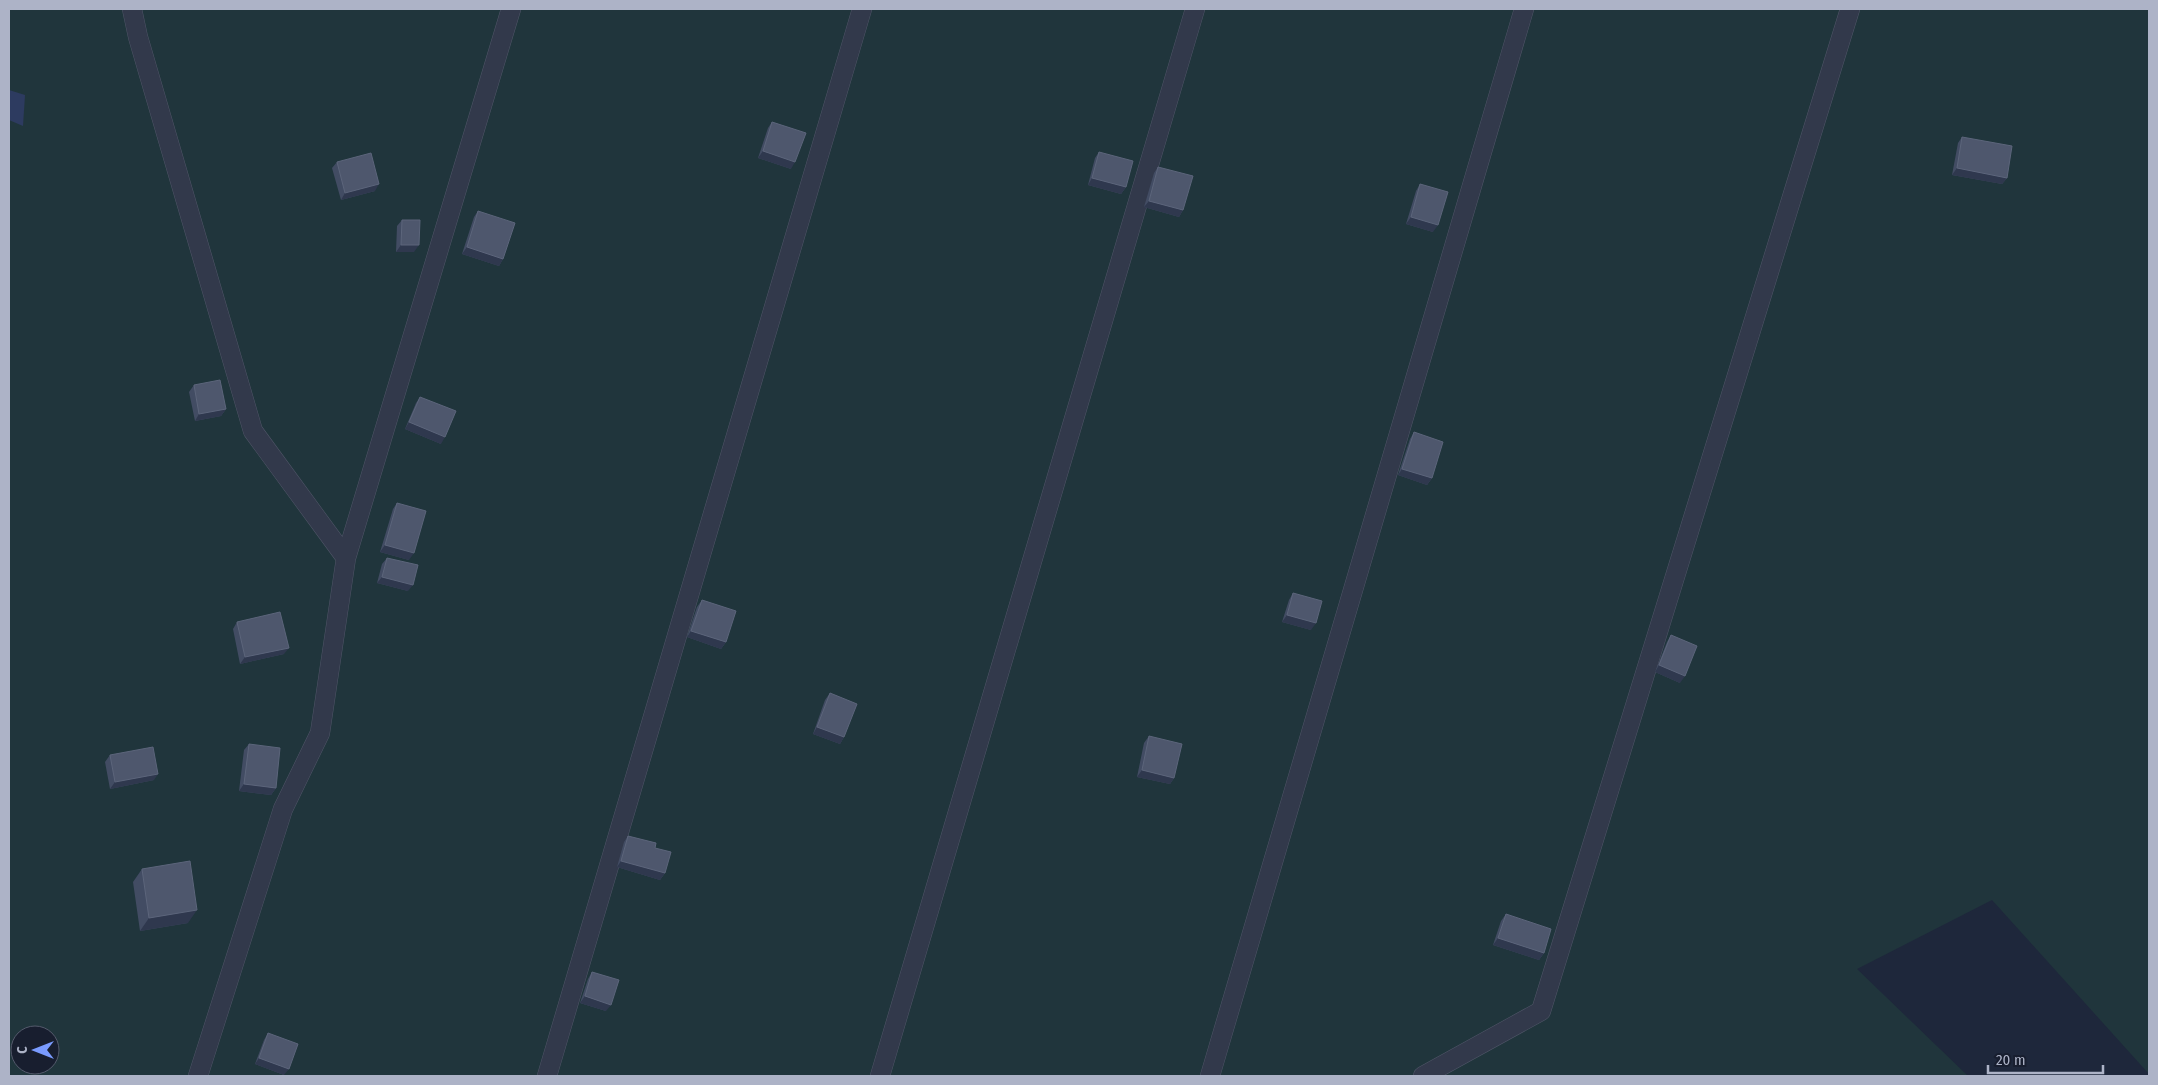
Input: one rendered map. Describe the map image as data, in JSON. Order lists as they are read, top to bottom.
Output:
{
  "scale_bar": "20 m",
  "north": "left"
}
